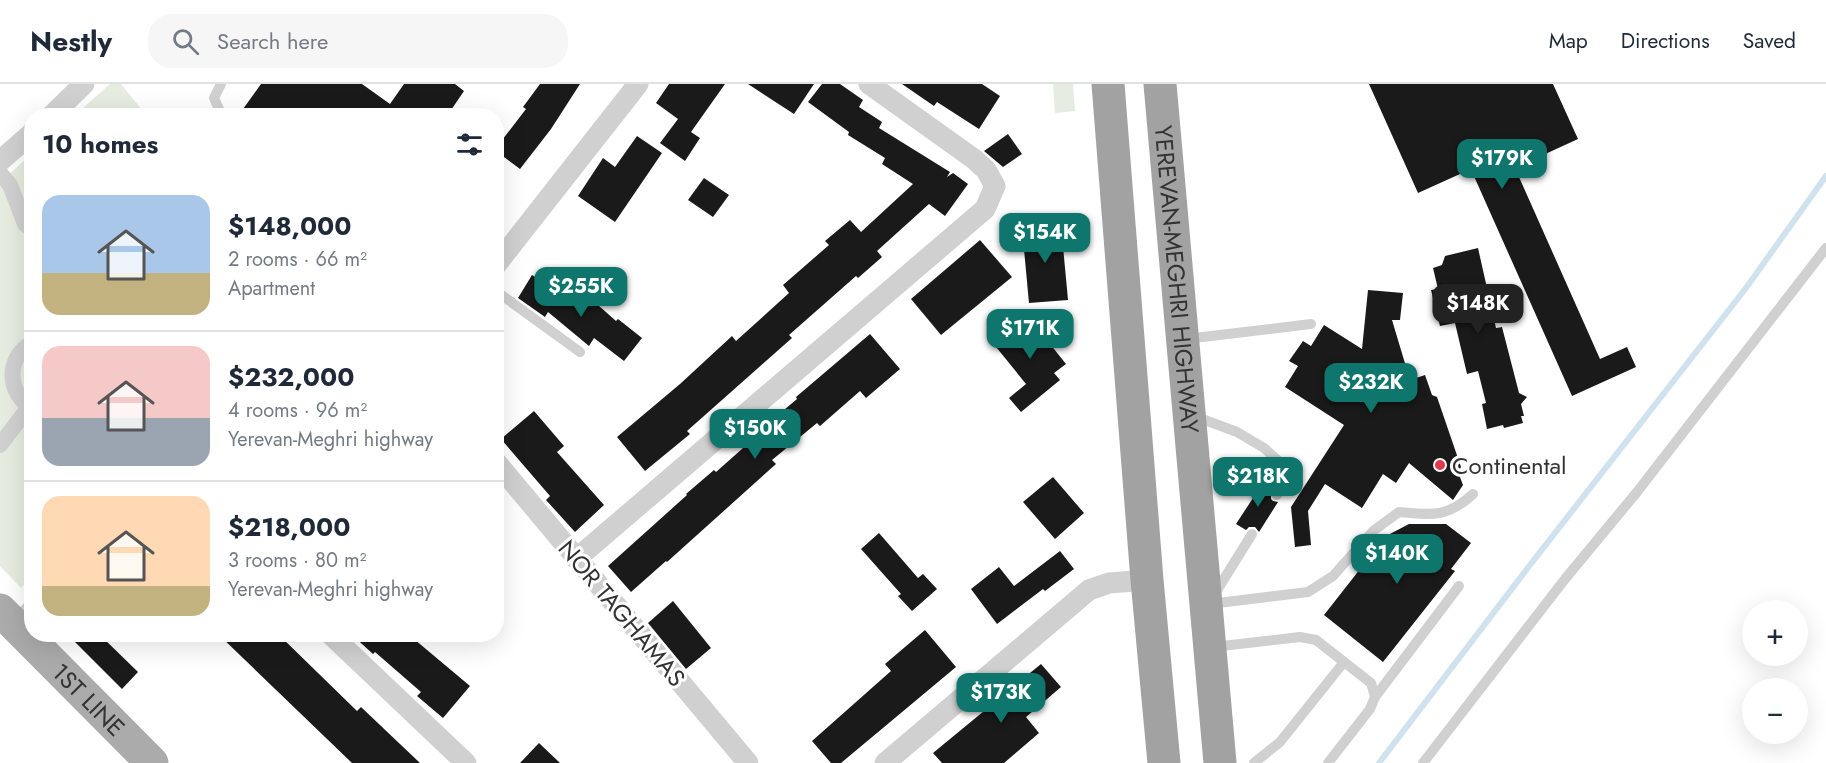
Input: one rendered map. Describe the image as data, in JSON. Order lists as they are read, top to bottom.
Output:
{
  "streets": {
    "highway": ["YEREVAN-MEGHRI HIGHWAY"],
    "main road": ["1ST LINE"],
    "street": ["NOR TAGHAMAS"]
  },
  "places": ["Continental"],
  "page": {
    "header": "Nestly",
    "search": "Search here",
    "nav": ["Map", "Directions", "Saved"],
    "heading": "10 homes",
    "price": [
      "$179K",
      "$154K",
      "$255K",
      "$148K",
      "$171K",
      "$232K",
      "$150K",
      "$218K",
      "$140K",
      "$173K"
    ],
    "list": [
      {
        "name": "$148,000",
        "note": "2 rooms · 66 m² · Apartment"
      },
      {
        "name": "$232,000",
        "note": "4 rooms · 96 m² · Yerevan-Meghri highway"
      },
      {
        "name": "$218,000",
        "note": "3 rooms · 80 m² · Yerevan-Meghri highway"
      }
    ],
    "map_buttons": ["+", "−"]
  }
}
